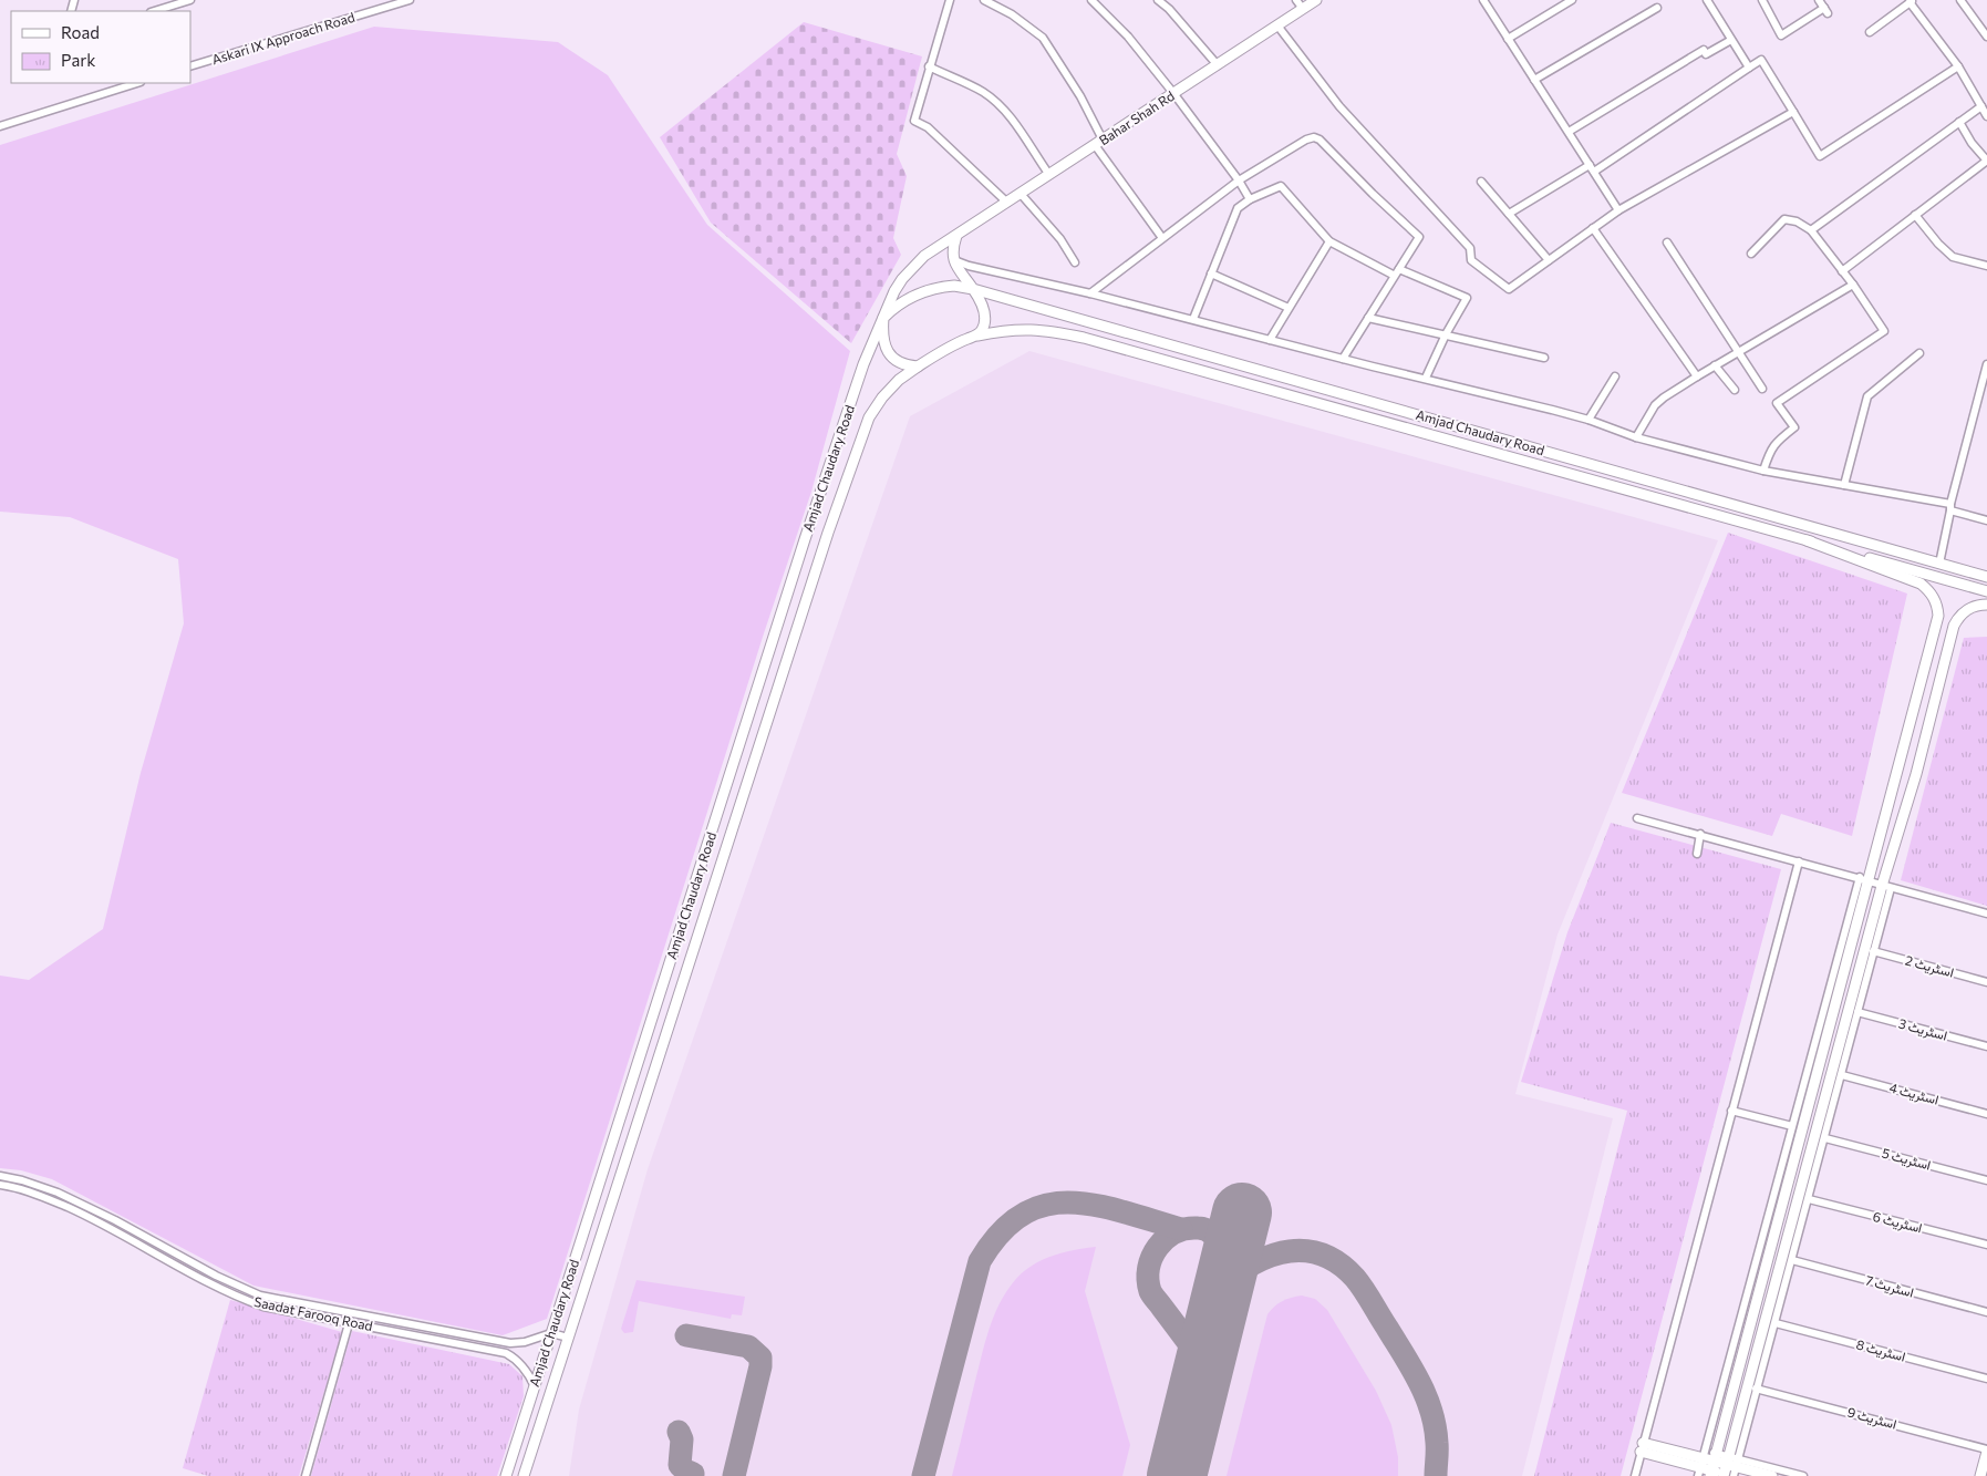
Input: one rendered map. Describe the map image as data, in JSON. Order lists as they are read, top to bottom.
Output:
{
  "streets": {
    "main road": ["Bahar Shah Rd", "Amjad Chaudary Road"],
    "street": [
      "Askari IX Approach Road",
      "اسٹریٹ 2",
      "اسٹریٹ 3",
      "اسٹریٹ 4",
      "اسٹریٹ 5",
      "اسٹریٹ 6",
      "اسٹریٹ 7",
      "Saadat Farooq Road",
      "اسٹریٹ 8",
      "اسٹریٹ 9"
    ]
  },
  "crossings": [
    ["Bahar Shah Rd", "Amjad Chaudary Road"],
    ["Amjad Chaudary Road", "Saadat Farooq Road"]
  ],
  "legend": ["Road", "Park"]
}
